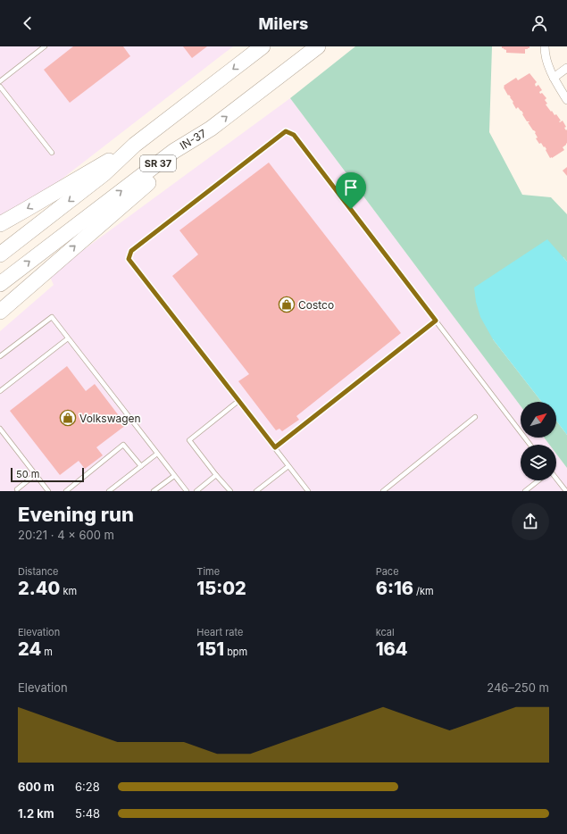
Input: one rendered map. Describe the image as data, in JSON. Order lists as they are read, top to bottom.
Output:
{
  "streets": {
    "highway": ["IN-37", "SR 37"]
  },
  "places": {
    "shop": ["Costco", "Volkswagen"]
  },
  "scale_bar": "50 m",
  "north": "top right",
  "page": {
    "header": "Milers",
    "scale": "50 m",
    "heading": ["Evening run", "20:21 · 4 × 600 m"],
    "stats": [
      ["Distance", "2.40 km"],
      ["Time", "15:02"],
      ["Pace", "6:16 /km"],
      ["Elevation", "24 m"],
      ["Heart rate", "151 bpm"],
      ["kcal", "164"]
    ],
    "chart": ["Elevation", "246–250 m"],
    "list": [
      {
        "name": "600 m",
        "note": "6:28"
      },
      {
        "name": "1.2 km",
        "note": "5:48"
      }
    ]
  }
}
